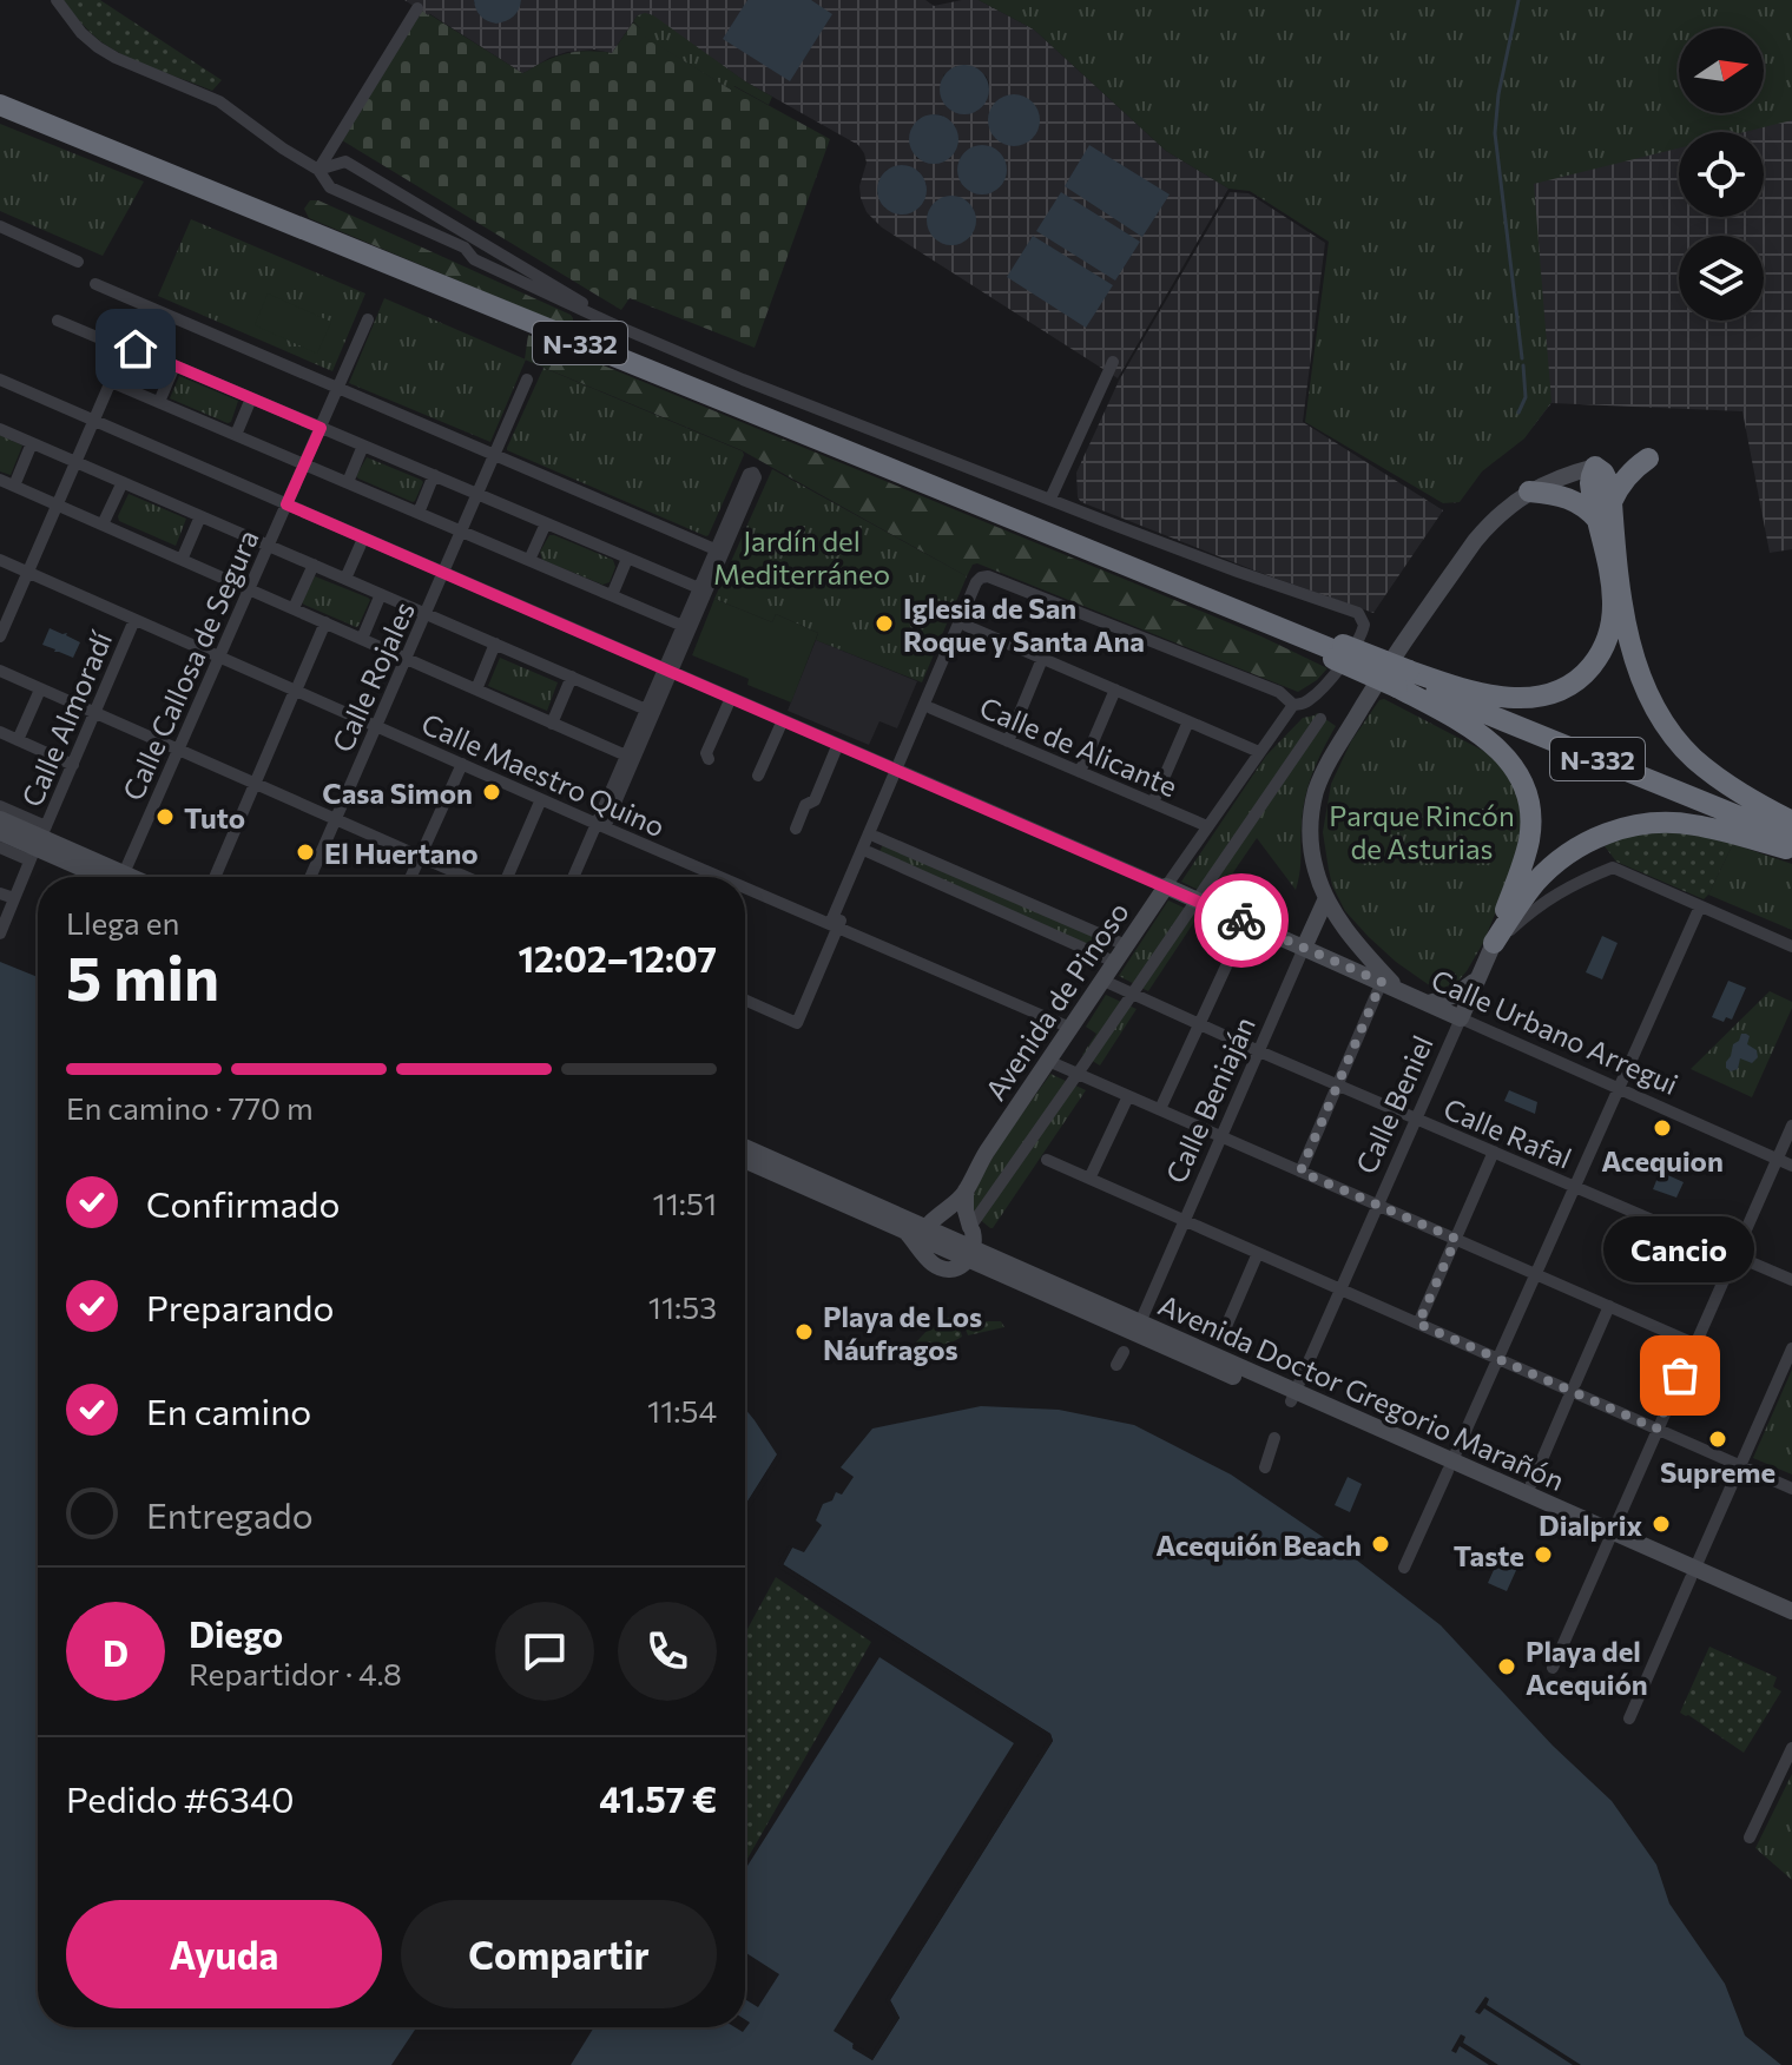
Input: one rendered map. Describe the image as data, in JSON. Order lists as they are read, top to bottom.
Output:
{
  "streets": {
    "highway": ["N-332"],
    "street": [
      "Calle Callosa de Segura",
      "Calle Rojales",
      "Calle Almoradí",
      "Calle de Alicante",
      "Calle Maestro Quino",
      "Avenida de Pinoso",
      "Calle Urbano Arregui",
      "Calle Beniaján",
      "Calle Beniel",
      "Calle Rafal",
      "Avenida Doctor Gregorio Marañón"
    ]
  },
  "crossings": [
    ["Calle Callosa de Segura", "Calle Maestro Quino"],
    ["Calle Callosa de Segura", "Calle Urbano Arregui"],
    ["Calle Rojales", "Calle Maestro Quino"],
    ["Calle Rojales", "Calle Urbano Arregui"],
    ["Calle Almoradí", "Calle Maestro Quino"],
    ["Calle de Alicante", "Avenida de Pinoso"],
    ["Calle Maestro Quino", "Avenida de Pinoso"],
    ["Avenida de Pinoso", "Calle Urbano Arregui"],
    ["Avenida de Pinoso", "Calle Rafal"],
    ["Avenida de Pinoso", "Avenida Doctor Gregorio Marañón"],
    ["Calle Urbano Arregui", "Calle Beniaján"],
    ["Calle Urbano Arregui", "Calle Beniel"],
    ["Calle Beniaján", "Calle Rafal"],
    ["Calle Beniaján", "Avenida Doctor Gregorio Marañón"],
    ["Calle Beniel", "Calle Rafal"],
    ["Calle Beniel", "Avenida Doctor Gregorio Marañón"]
  ],
  "parks": ["Jardín del Mediterráneo", "Parque Rincón de Asturias"],
  "places": [
    "Iglesia de San Roque y Santa Ana",
    "Casa Simon",
    "Tuto",
    "El Huertano",
    "Acequion",
    "Playa de Los Náufragos",
    "Cancio",
    "Supreme",
    "Dialprix",
    "Acequión Beach",
    "Taste",
    "Playa del Acequión"
  ],
  "north": "right",
  "page": {
    "heading": ["5 min", "Llega en", "12:02–12:07"],
    "panel": [
      "Diego",
      "Repartidor · 4.8",
      "Pedido #6340",
      "41.57 €"
    ],
    "bar": "En camino · 770 m",
    "list": [
      ["Confirmado", "11:51"],
      ["Preparando", "11:53"],
      ["En camino", "11:54"],
      "Entregado"
    ],
    "bubble": "Cancio",
    "round": "D",
    "buttons": ["Ayuda", "Compartir"]
  }
}
